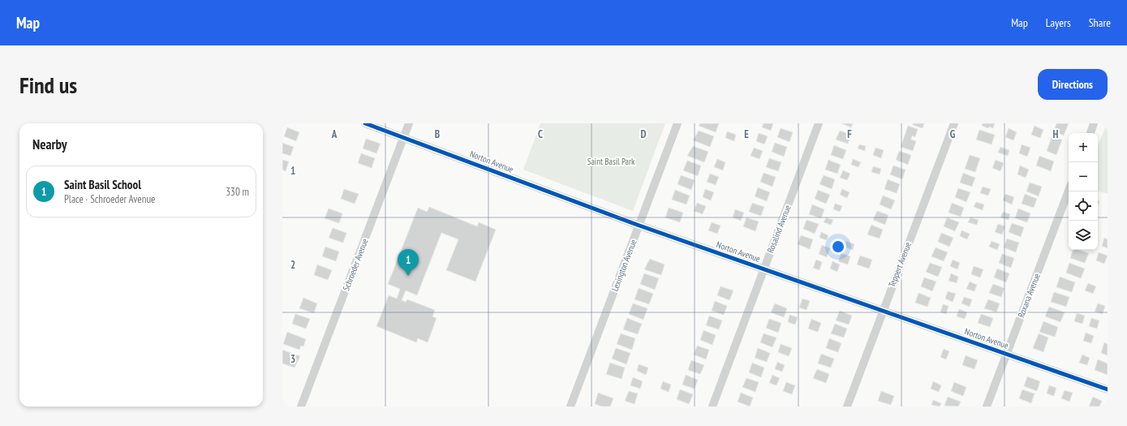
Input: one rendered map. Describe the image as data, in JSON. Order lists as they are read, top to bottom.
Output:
{
  "streets": {
    "street": [
      "Norton Avenue",
      "Rosalind Avenue",
      "Schroeder Avenue",
      "Teppert Avenue",
      "Lexington Avenue",
      "Roxana Avenue"
    ]
  },
  "crossings": [
    ["Norton Avenue", "Rosalind Avenue"],
    ["Norton Avenue", "Schroeder Avenue"],
    ["Norton Avenue", "Teppert Avenue"],
    ["Norton Avenue", "Lexington Avenue"],
    ["Norton Avenue", "Roxana Avenue"]
  ],
  "parks": ["Saint Basil Park"],
  "page": {
    "header": "Map",
    "nav": ["Map", "Layers", "Share"],
    "buttons": "Directions",
    "title": "Find us",
    "heading": "Nearby",
    "map_buttons": ["+", "−"],
    "list": [
      {
        "mark": "1",
        "name": "Saint Basil School",
        "note": "Place · Schroeder Avenue",
        "value": "330 m"
      }
    ],
    "pins": "1"
  },
  "grid": {
    "columns": [
      "A",
      "B",
      "C",
      "D",
      "E",
      "F",
      "G",
      "H"
    ],
    "rows": ["1", "2", "3"]
  }
}
